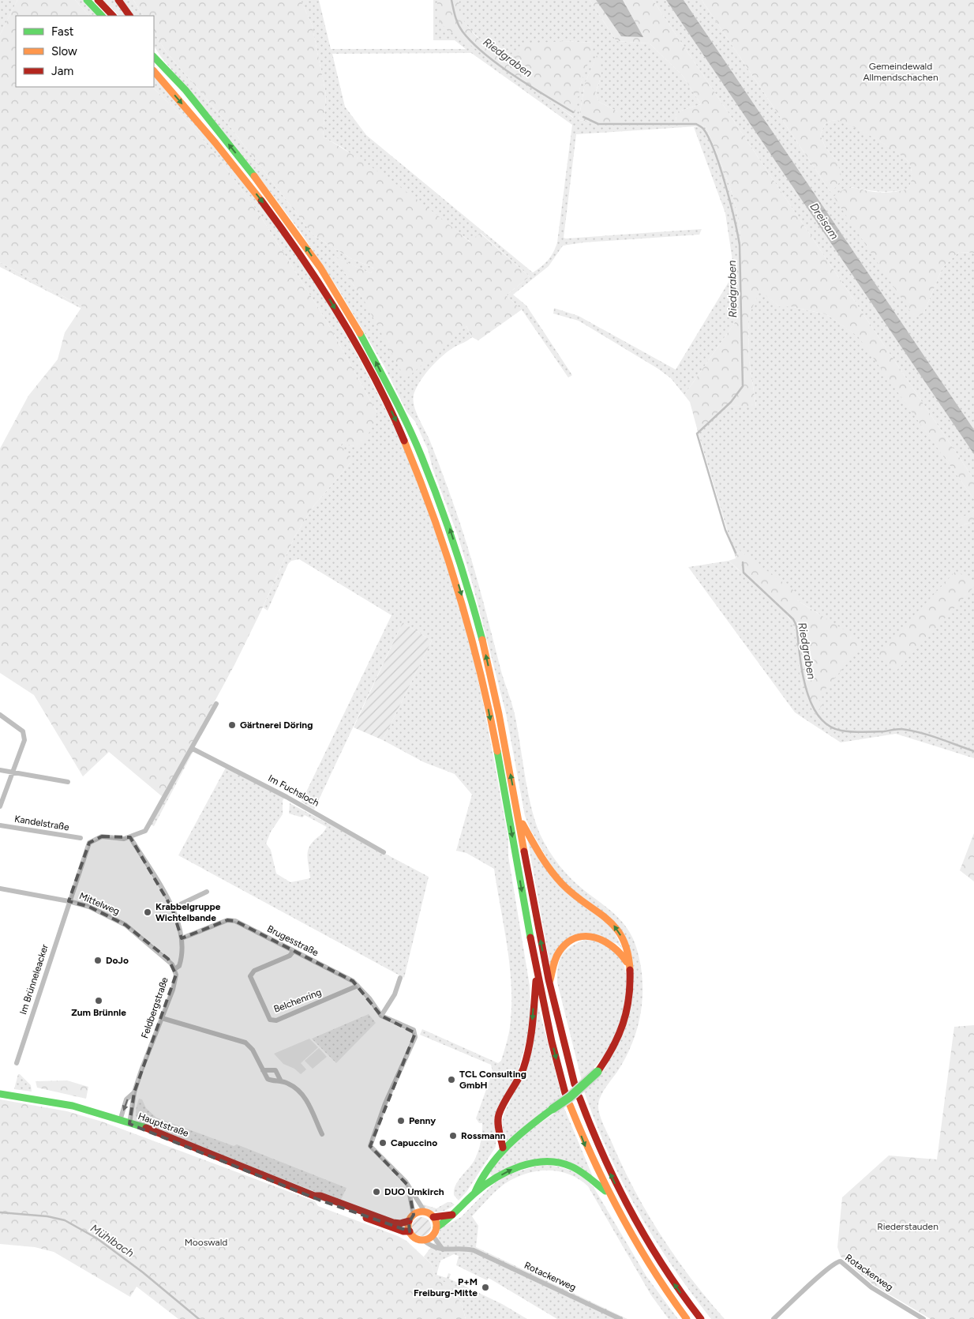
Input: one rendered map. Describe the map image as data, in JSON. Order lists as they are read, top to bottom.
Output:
{
  "streets": {
    "main road": ["Hauptstraße"],
    "street": [
      "Im Fuchsloch",
      "Kandelstraße",
      "Mittelweg",
      "Brugesstraße",
      "Im Brünneleacker",
      "Belchenring",
      "Feldbergstraße",
      "Rotackerweg"
    ]
  },
  "crossings": [
    ["Mittelweg", "Im Brünneleacker"],
    ["Mittelweg", "Feldbergstraße"],
    ["Brugesstraße", "Belchenring"],
    ["Brugesstraße", "Feldbergstraße"],
    ["Brugesstraße", "Hauptstraße"],
    ["Feldbergstraße", "Hauptstraße"]
  ],
  "water": ["Riedgraben", "Dreisam", "Mühlbach"],
  "parks": ["Gemeindewald Allmendschachen", "Riederstauden", "Mooswald"],
  "places": [
    "Gärtnerei Döring",
    "Krabbelgruppe Wichtelbande",
    "DoJo",
    "Zum Brünnle",
    "TCL Consulting GmbH",
    "Penny",
    "Rossmann",
    "Capuccino",
    "DUO Umkirch",
    "P+M Freiburg-Mitte"
  ],
  "legend": ["Fast", "Slow", "Jam"]
}
